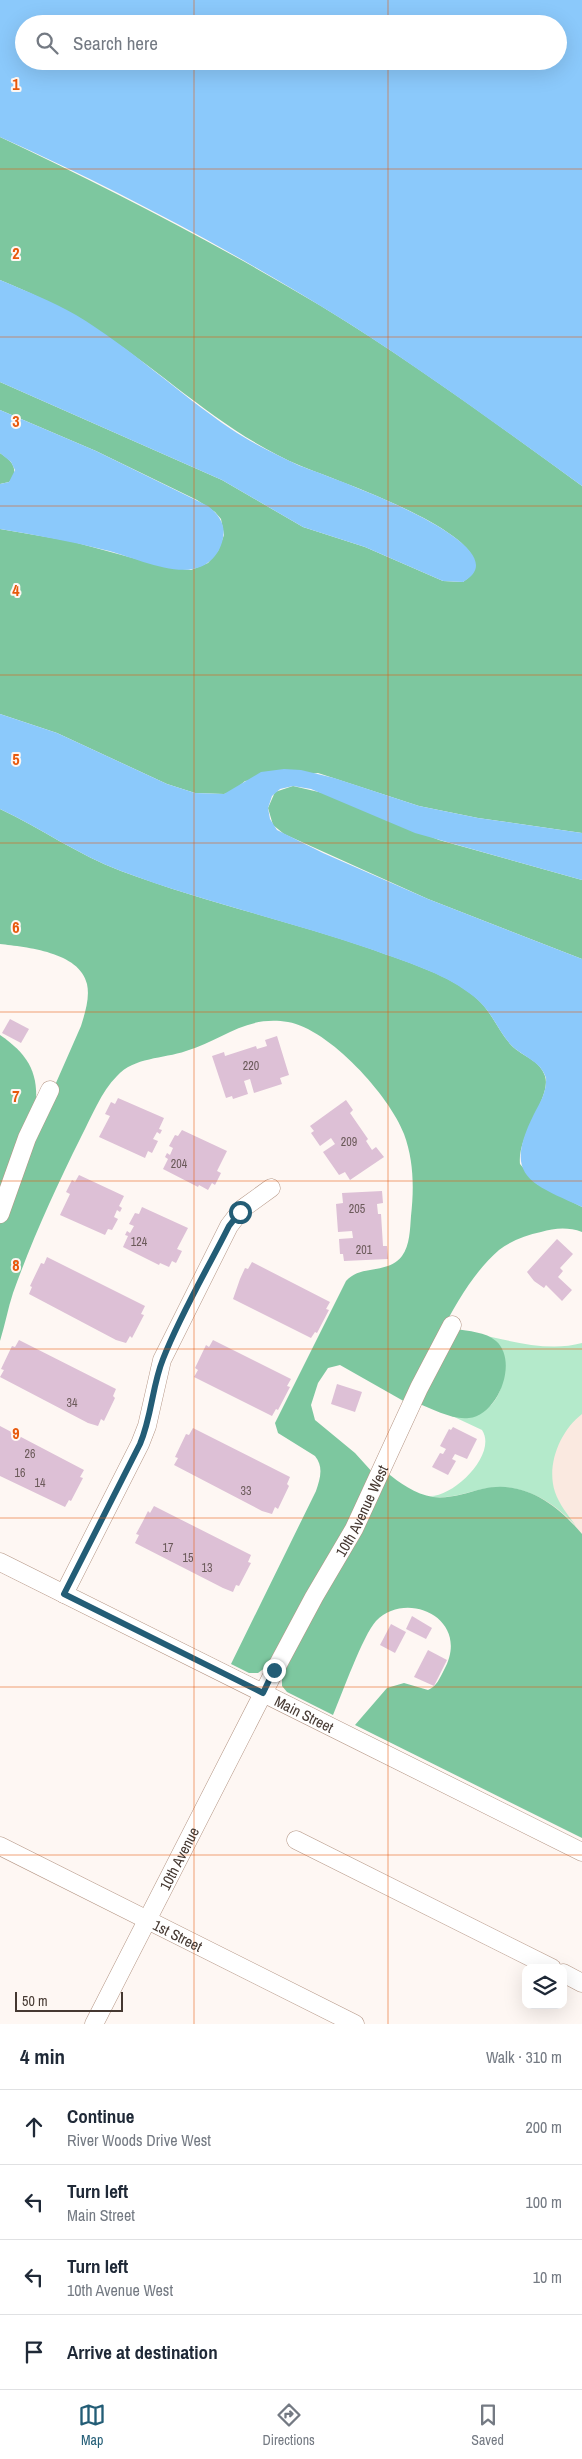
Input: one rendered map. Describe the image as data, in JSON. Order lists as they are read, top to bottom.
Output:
{
  "streets": {
    "street": [
      "10th Avenue West",
      "Main Street",
      "10th Avenue",
      "1st Street"
    ]
  },
  "crossings": [
    ["10th Avenue West", "Main Street"],
    ["10th Avenue West", "10th Avenue"],
    ["Main Street", "10th Avenue"],
    ["10th Avenue", "1st Street"]
  ],
  "house_numbers": [
    "220",
    "209",
    "204",
    "205",
    "124",
    "201",
    "34",
    "26",
    "16",
    "14",
    "33",
    "17",
    "15",
    "13"
  ],
  "scale_bar": "50 m",
  "page": {
    "search": "Search here",
    "scale": "50 m",
    "heading": ["4 min", "Walk · 310 m"],
    "list": [
      ["Continue", "River Woods Drive West", "200 m"],
      ["Turn left", "Main Street", "100 m"],
      ["Turn left", "10th Avenue West", "10 m"],
      "Arrive at destination"
    ],
    "nav": ["Map", "Directions", "Saved"]
  },
  "grid": {
    "rows": [
      "1",
      "2",
      "3",
      "4",
      "5",
      "6",
      "7",
      "8",
      "9"
    ]
  }
}
